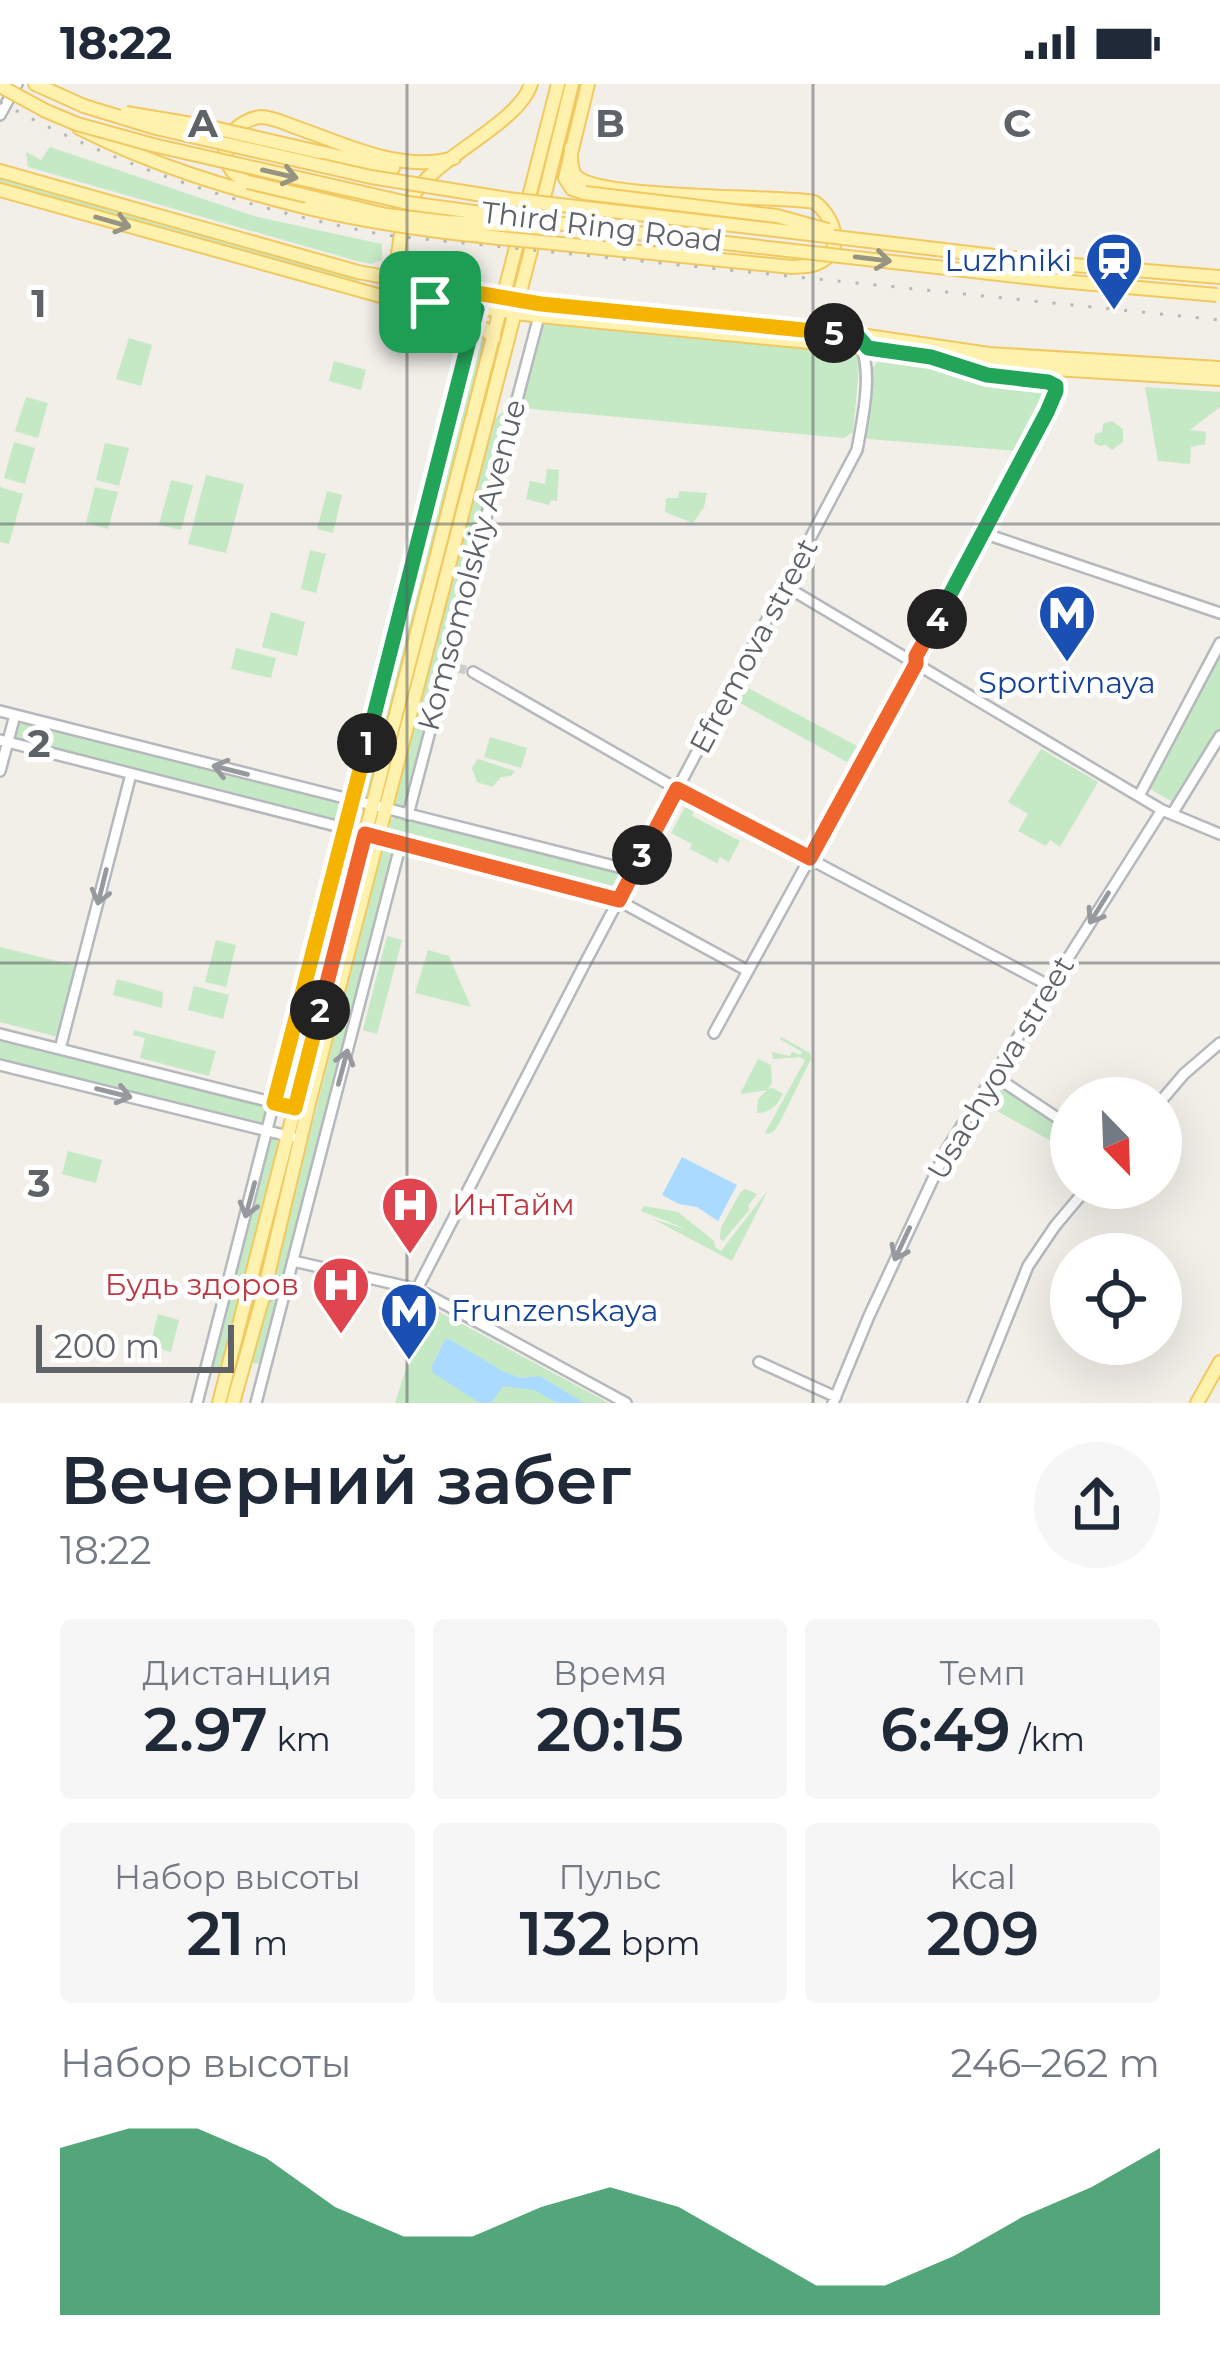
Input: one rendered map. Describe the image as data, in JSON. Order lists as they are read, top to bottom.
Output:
{
  "streets": {
    "main road": ["Third Ring Road", "Komsomolskiy Avenue"],
    "street": ["Efremova street", "Usachyova street"]
  },
  "one_way": ["Usachyova street"],
  "places": {
    "station": ["Luzhniki"],
    "metro station": ["Sportivnaya", "Frunzenskaya"],
    "hospital": ["ИнТайм", "Будь здоров"]
  },
  "scale_bar": "200 m",
  "north": "bottom right",
  "page": {
    "status": "18:22",
    "pins": [
      "5",
      "4",
      "1",
      "3",
      "2"
    ],
    "scale": "200 m",
    "heading": ["Вечерний забег", "18:22"],
    "stats": [
      ["Дистанция", "2.97 km"],
      ["Время", "20:15"],
      ["Темп", "6:49 /km"],
      ["Набор высоты", "21 m"],
      ["Пульс", "132 bpm"],
      ["kcal", "209"]
    ],
    "chart": ["Набор высоты", "246–262 m"]
  },
  "grid": {
    "columns": ["A", "B", "C"],
    "rows": ["1", "2", "3"]
  }
}
